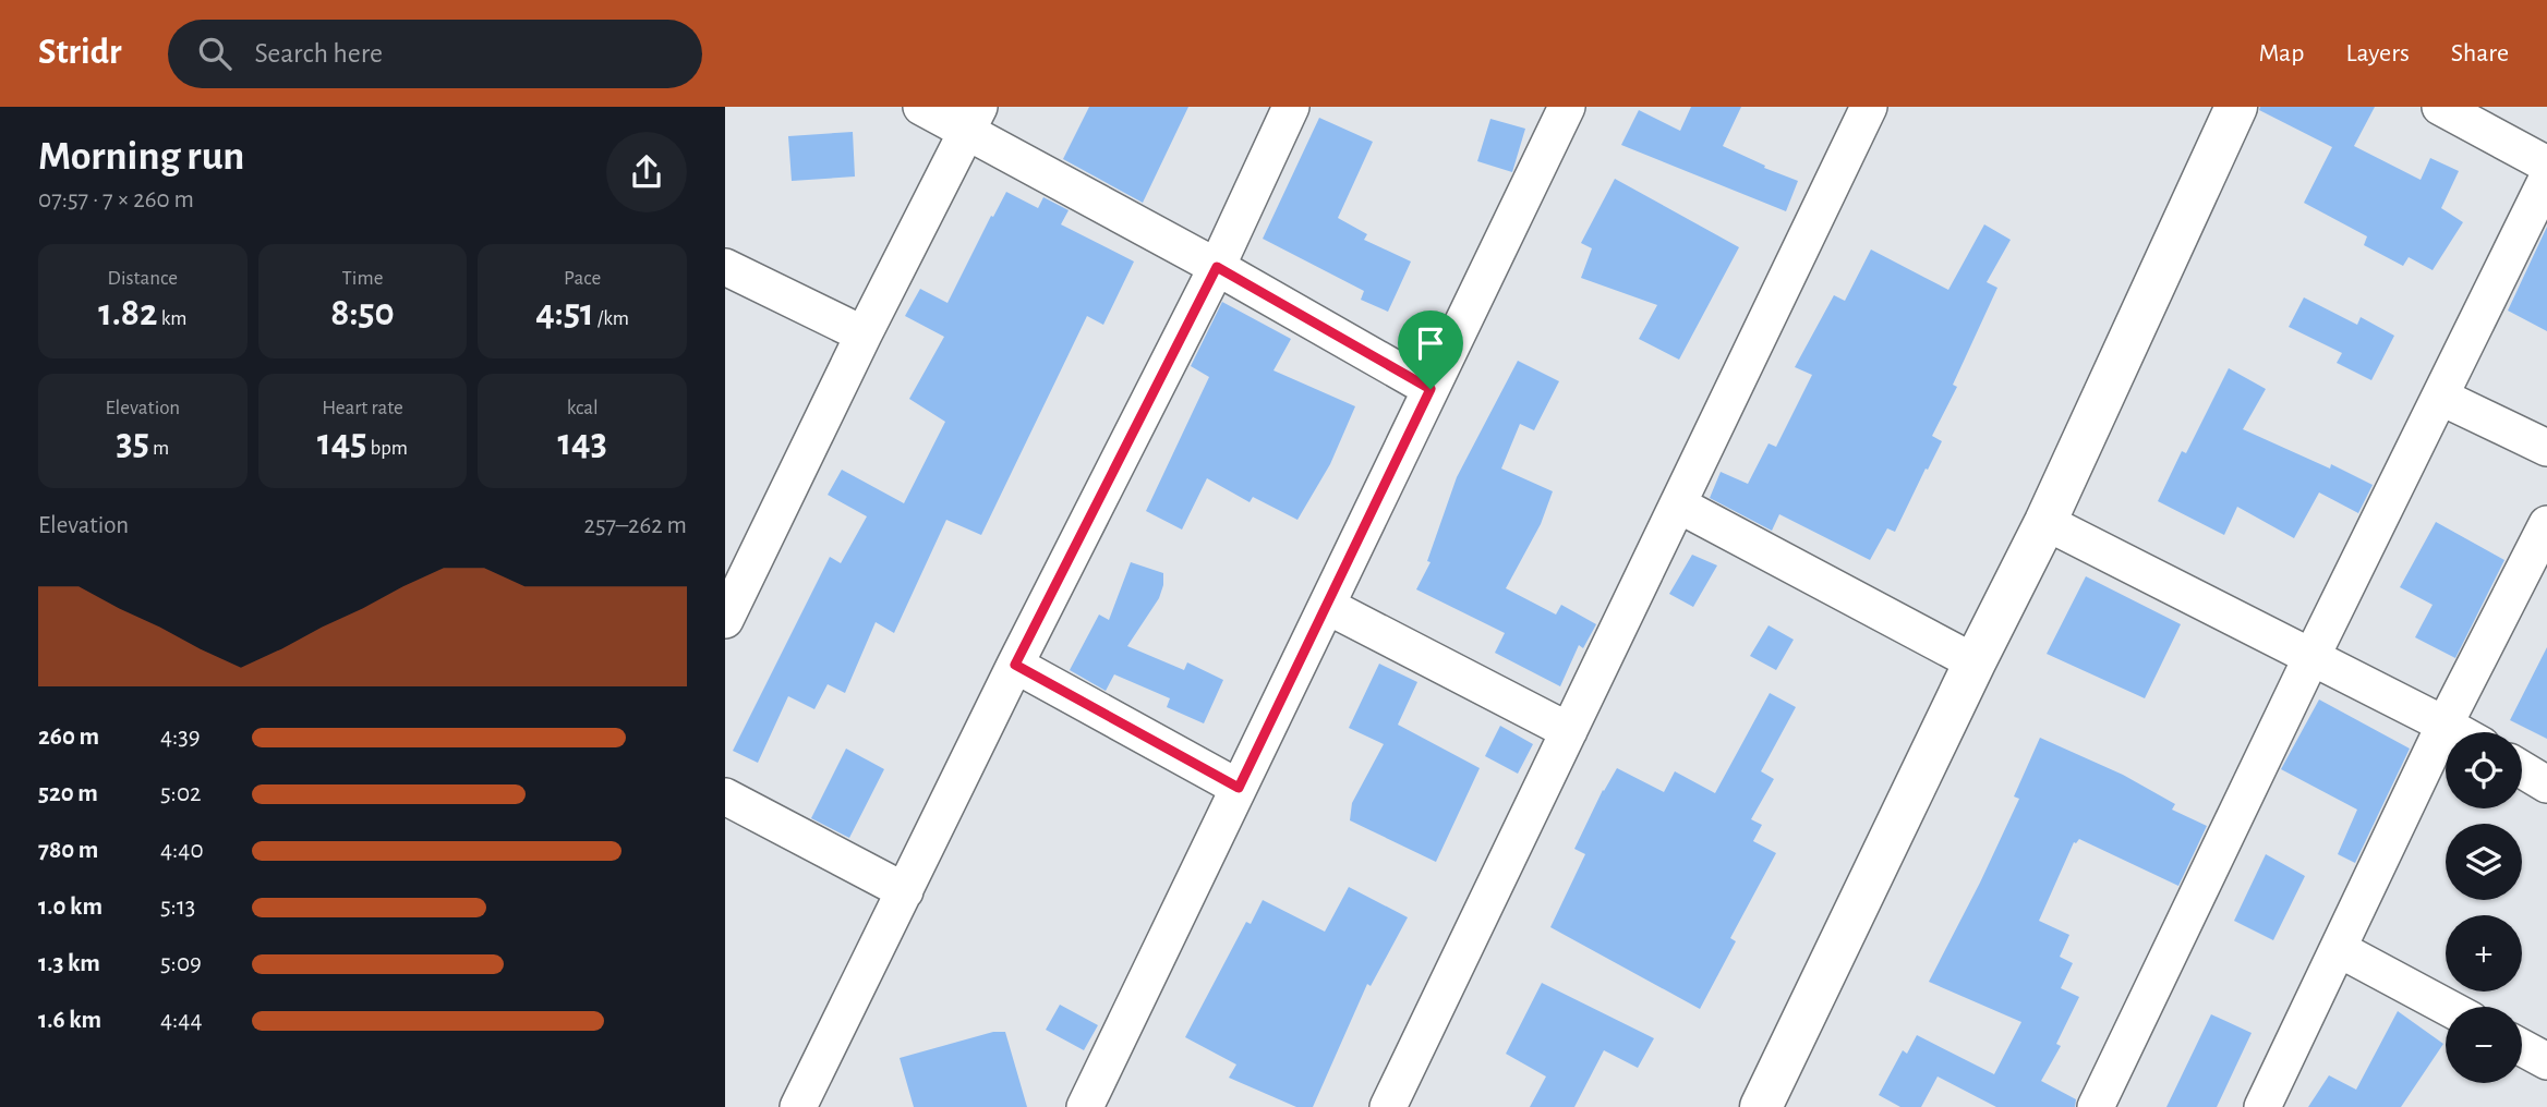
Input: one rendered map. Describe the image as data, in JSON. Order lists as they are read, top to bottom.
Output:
{
  "page": {
    "header": "Stridr",
    "search": "Search here",
    "nav": ["Map", "Layers", "Share"],
    "heading": ["Morning run", "07:57 · 7 × 260 m"],
    "stats": [
      ["Distance", "1.82 km"],
      ["Time", "8:50"],
      ["Pace", "4:51 /km"],
      ["Elevation", "35 m"],
      ["Heart rate", "145 bpm"],
      ["kcal", "143"]
    ],
    "chart": ["Elevation", "257–262 m"],
    "list": [
      {
        "name": "260 m",
        "note": "4:39"
      },
      {
        "name": "520 m",
        "note": "5:02"
      },
      {
        "name": "780 m",
        "note": "4:40"
      },
      {
        "name": "1.0 km",
        "note": "5:13"
      },
      {
        "name": "1.3 km",
        "note": "5:09"
      },
      {
        "name": "1.6 km",
        "note": "4:44"
      }
    ],
    "map_buttons": ["+", "−"]
  }
}
